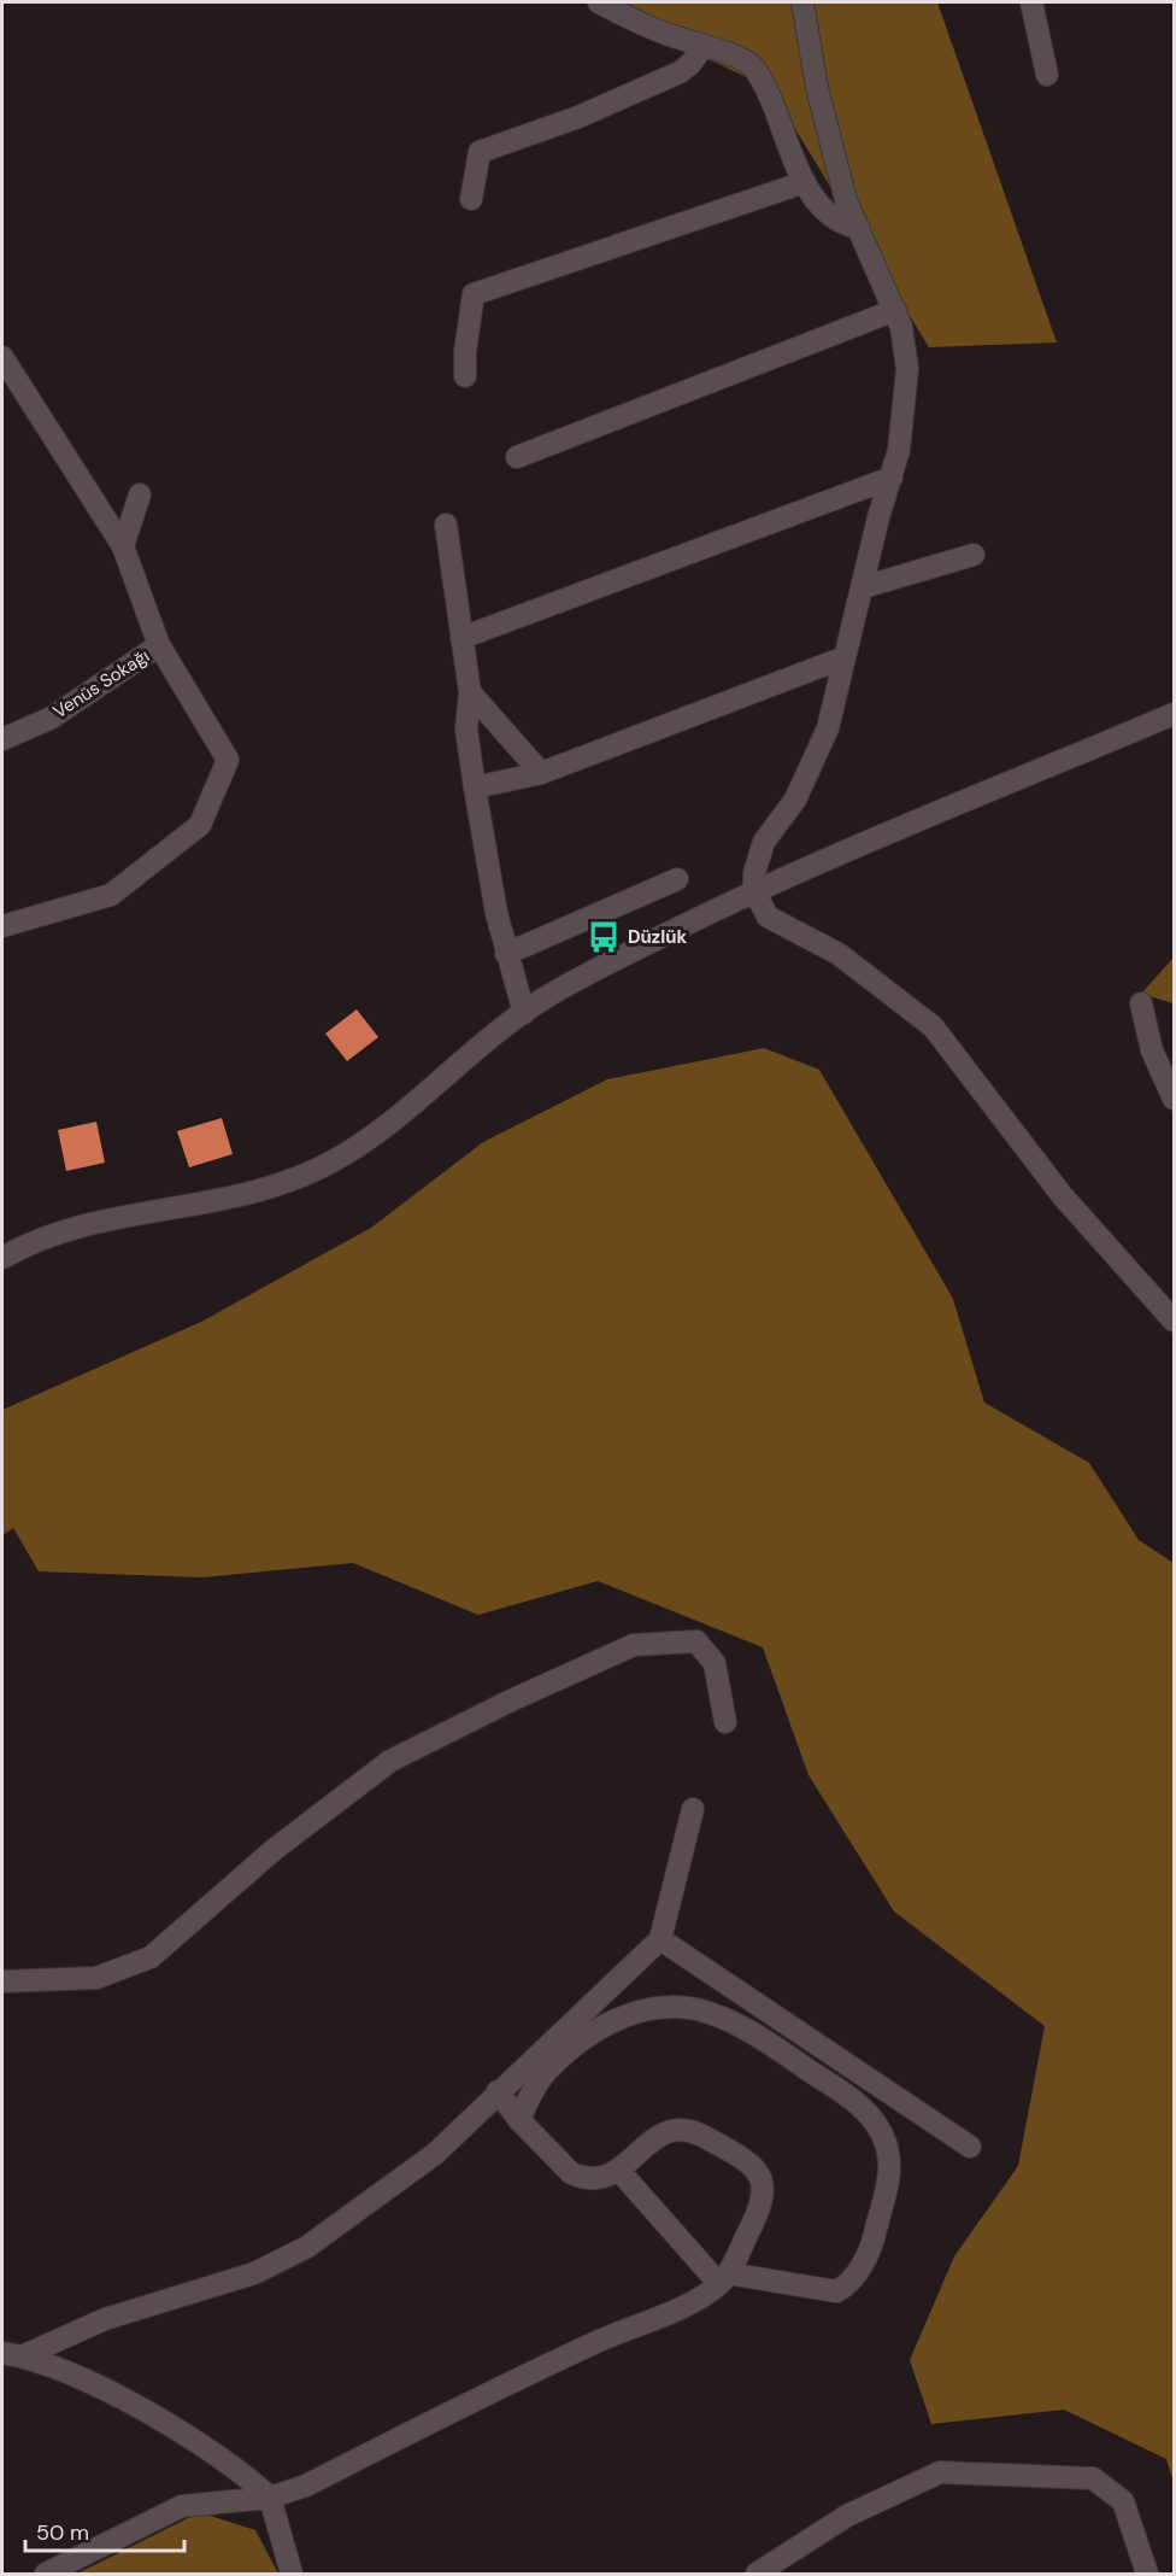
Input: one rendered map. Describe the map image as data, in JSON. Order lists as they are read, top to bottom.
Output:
{
  "streets": {
    "street": ["Venüs Sokağı"]
  },
  "places": {
    "bus stop": ["Düzlük"]
  },
  "scale_bar": "50 m"
}
